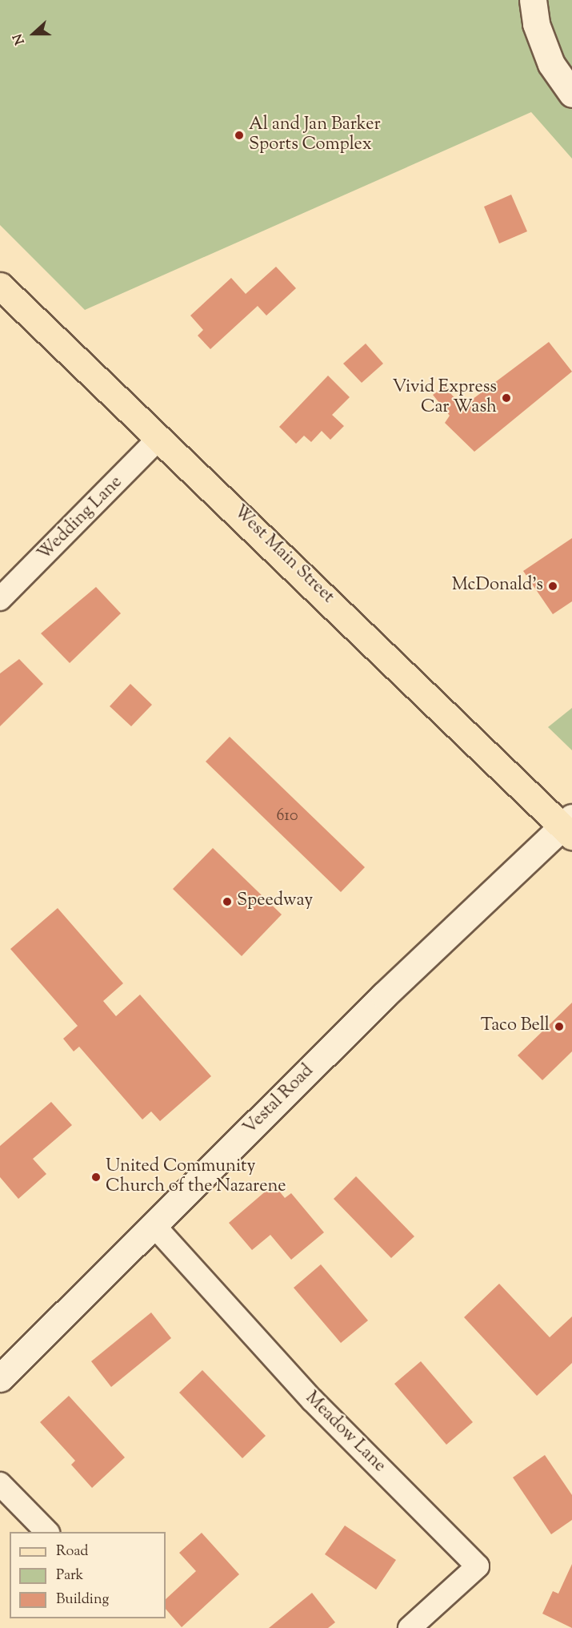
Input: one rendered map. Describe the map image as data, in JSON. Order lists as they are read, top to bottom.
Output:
{
  "streets": {
    "main road": ["West Main Street"],
    "street": ["Wedding Lane", "Vestal Road", "Meadow Lane"]
  },
  "crossings": [
    ["Wedding Lane", "West Main Street"],
    ["West Main Street", "Vestal Road"],
    ["Vestal Road", "Meadow Lane"]
  ],
  "places": [
    "Al and Jan Barker Sports Complex",
    "Vivid Express Car Wash",
    "McDonald's",
    "Speedway",
    "Taco Bell",
    "United Community Church of the Nazarene"
  ],
  "house_numbers": ["610"],
  "legend": ["Road", "Park", "Building"],
  "north": "left"
}
